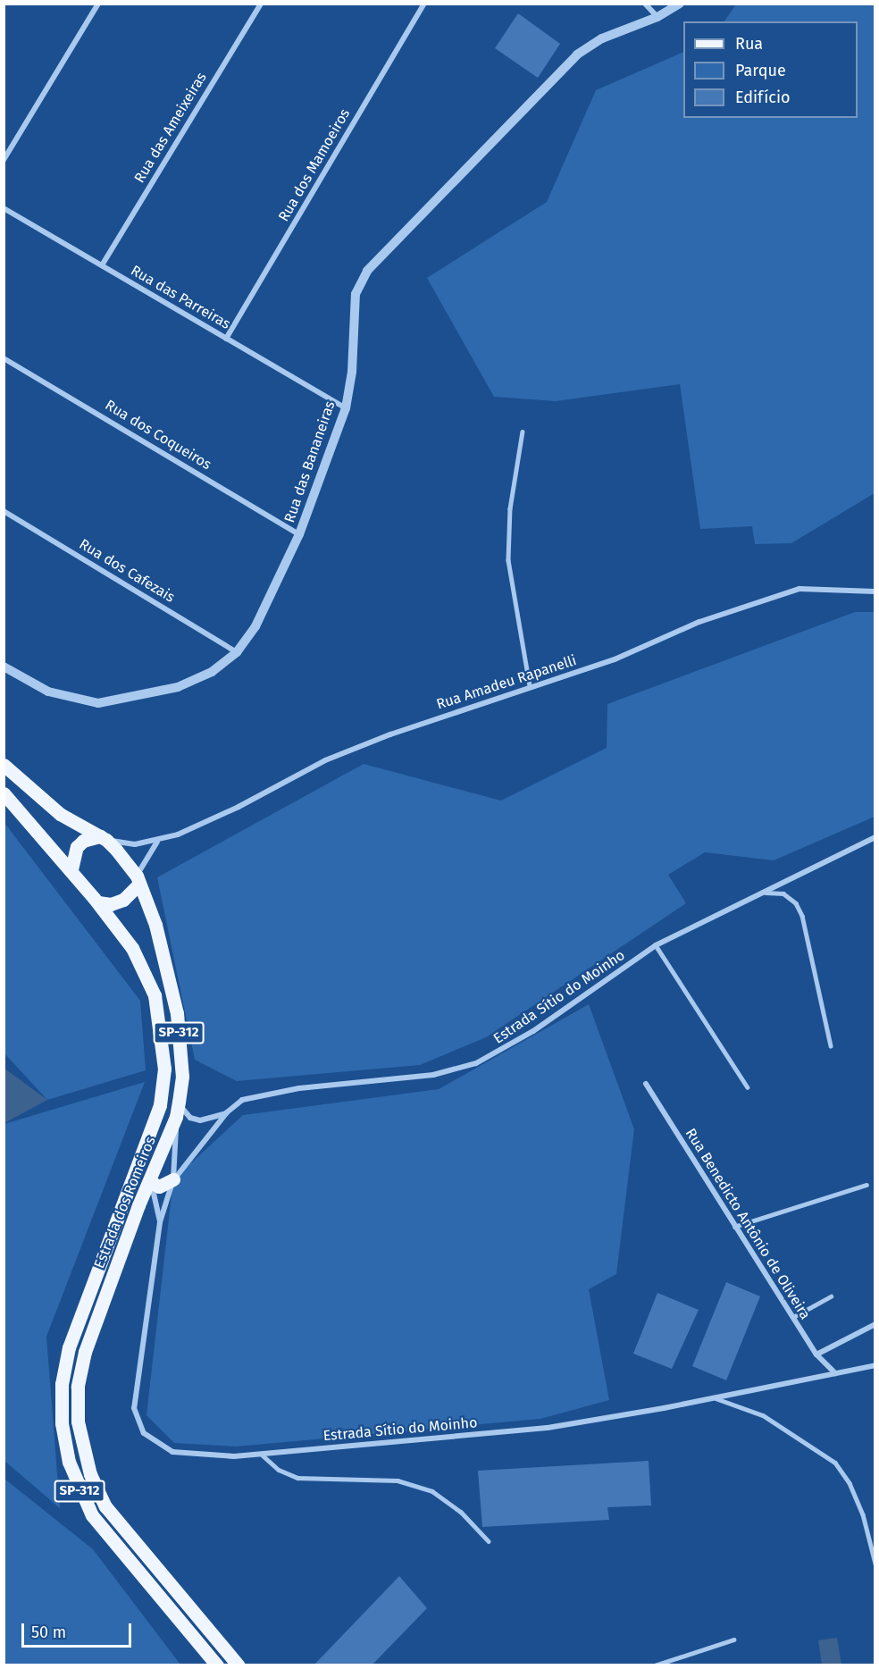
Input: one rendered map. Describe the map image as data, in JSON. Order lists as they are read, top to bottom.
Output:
{
  "streets": {
    "main road": ["SP-312", "Estrada dos Romeiros"],
    "street": [
      "Rua das Ameixeiras",
      "Rua dos Mamoeiros",
      "Rua das Parreiras",
      "Rua dos Coqueiros",
      "Rua das Bananeiras",
      "Rua dos Cafezais",
      "Rua Amadeu Rapanelli",
      "Estrada Sítio do Moinho",
      "Rua Benedicto Antônio de Oliveira"
    ]
  },
  "crossings": [
    ["Rua das Ameixeiras", "Rua das Parreiras"],
    ["Rua dos Mamoeiros", "Rua das Parreiras"],
    ["Rua das Parreiras", "Rua das Bananeiras"],
    ["Rua dos Coqueiros", "Rua das Bananeiras"],
    ["Rua das Bananeiras", "Rua dos Cafezais"],
    ["Estrada Sítio do Moinho", "Rua Benedicto Antônio de Oliveira"]
  ],
  "legend": ["Rua", "Parque", "Edifício"],
  "scale_bar": "50 m"
}
